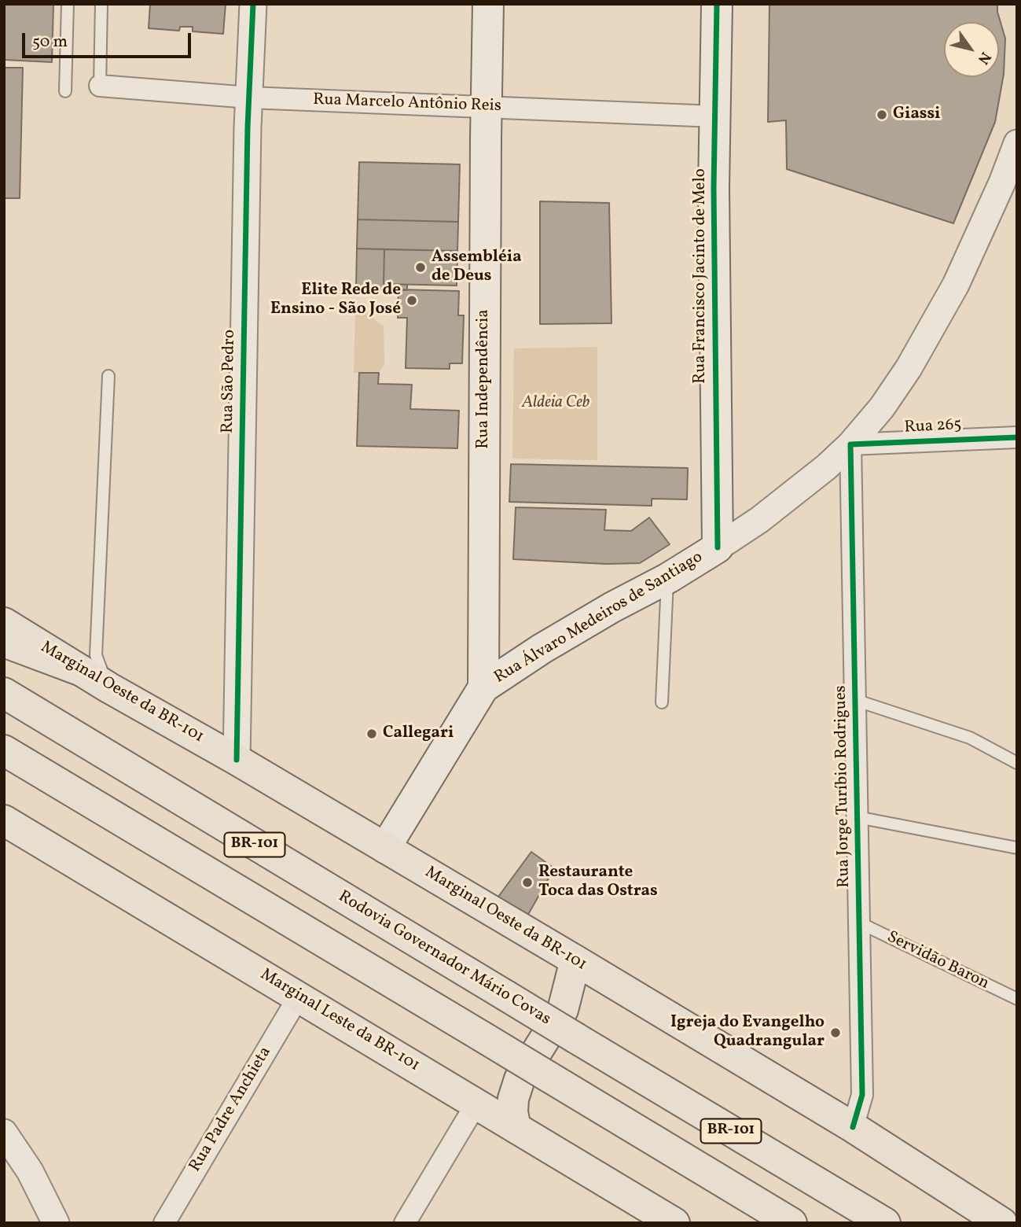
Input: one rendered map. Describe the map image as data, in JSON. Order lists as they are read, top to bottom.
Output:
{
  "streets": {
    "main road": [
      "Rua Francisco Jacinto de Melo",
      "Rua Independência",
      "Rua Álvaro Medeiros de Santiago",
      "Marginal Oeste da BR-101",
      "BR-101",
      "Rodovia Governador Mário Covas",
      "Marginal Leste da BR-101"
    ],
    "street": [
      "Rua Marcelo Antônio Reis",
      "Rua São Pedro",
      "Rua 265",
      "Rua Jorge Turíbio Rodrigues",
      "Rua Padre Anchieta"
    ],
    "lane": ["Servidão Baron"]
  },
  "crossings": [
    ["Rua Marcelo Antônio Reis", "Rua Francisco Jacinto de Melo"],
    ["Rua Marcelo Antônio Reis", "Rua Independência"],
    ["Rua Marcelo Antônio Reis", "Rua São Pedro"],
    ["Rua Francisco Jacinto de Melo", "Rua Álvaro Medeiros de Santiago"],
    ["Rua Independência", "Rua Álvaro Medeiros de Santiago"],
    ["Rua São Pedro", "Marginal Oeste da BR-101"],
    ["Rua 265", "Rua Álvaro Medeiros de Santiago"],
    ["Rua 265", "Rua Jorge Turíbio Rodrigues"],
    ["Rua Álvaro Medeiros de Santiago", "Marginal Oeste da BR-101"],
    ["Rua Álvaro Medeiros de Santiago", "Rua Jorge Turíbio Rodrigues"],
    ["Marginal Oeste da BR-101", "Rua Jorge Turíbio Rodrigues"],
    ["Rua Jorge Turíbio Rodrigues", "Servidão Baron"],
    ["Marginal Leste da BR-101", "Rua Padre Anchieta"]
  ],
  "parks": ["Aldeia Ceb"],
  "places": [
    "Giassi",
    "Assembléia de Deus",
    "Elite Rede de Ensino - São José",
    "Callegari",
    "Restaurante Toca das Ostras",
    "Igreja do Evangelho Quadrangular"
  ],
  "scale_bar": "50 m",
  "north": "bottom right"
}
